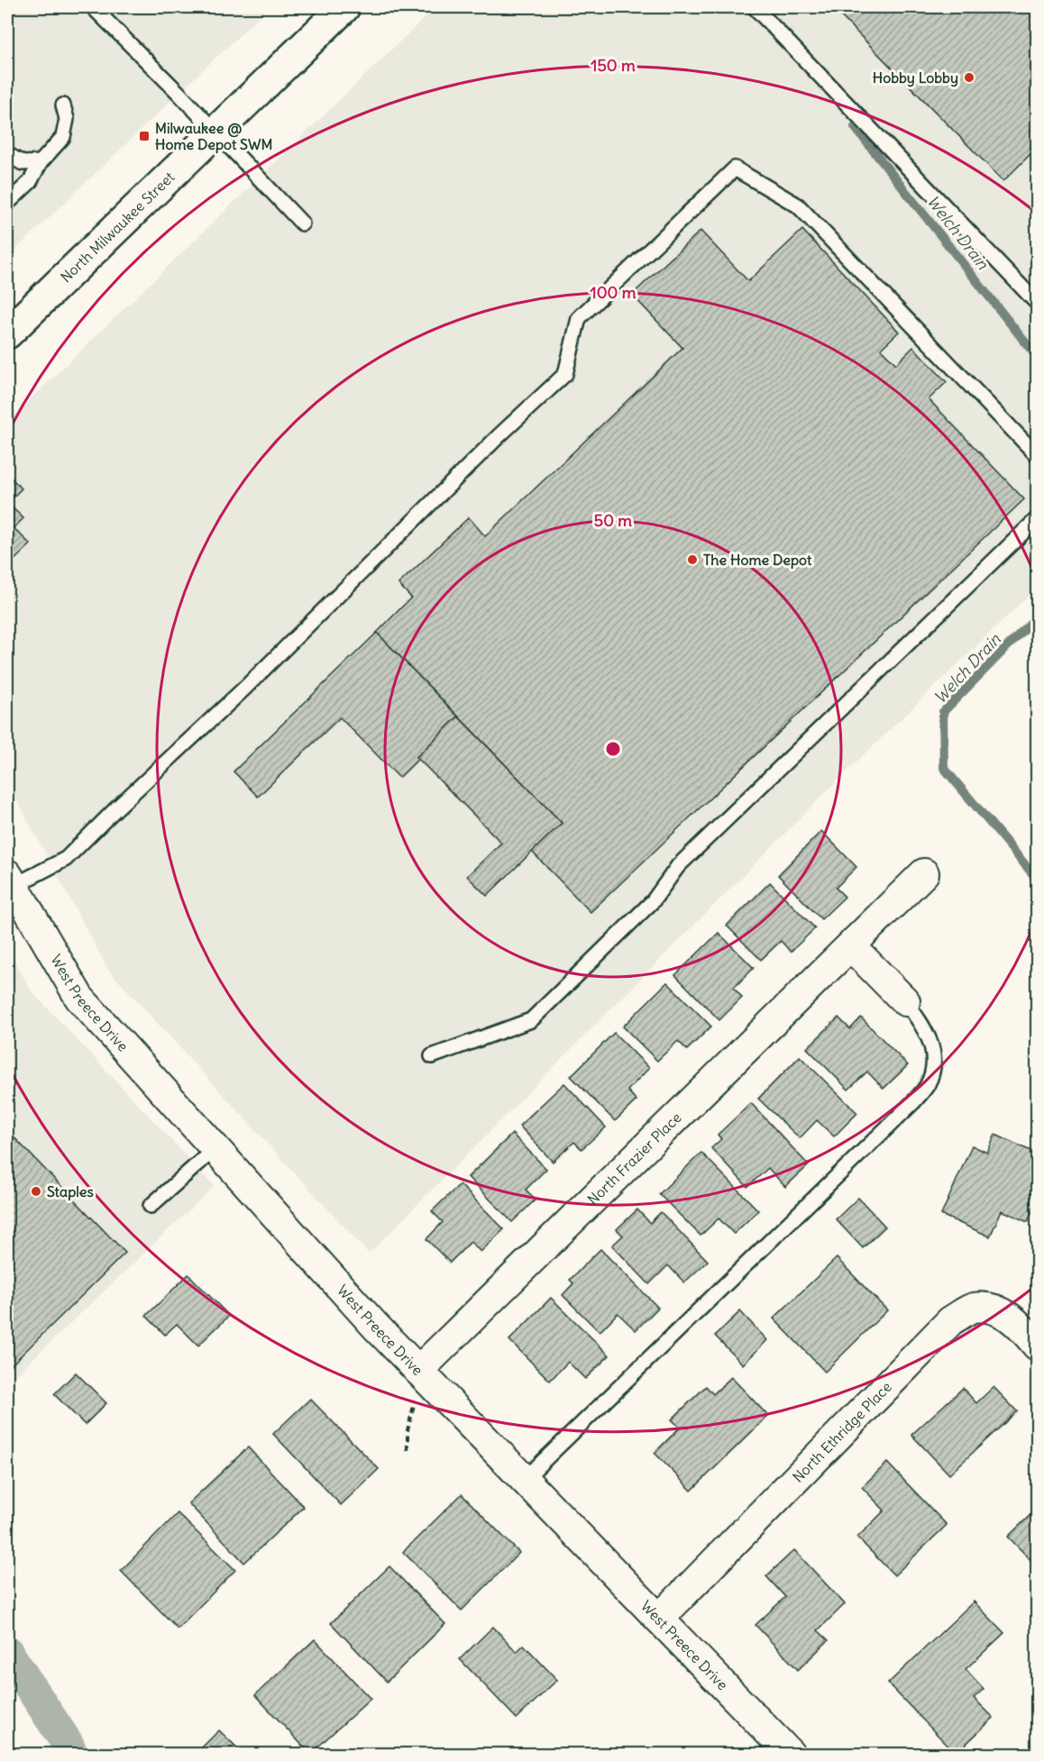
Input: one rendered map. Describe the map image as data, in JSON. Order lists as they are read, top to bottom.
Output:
{
  "streets": {
    "main road": ["North Milwaukee Street"],
    "street": ["West Preece Drive", "North Frazier Place", "North Ethridge Place"]
  },
  "crossings": [
    ["West Preece Drive", "North Frazier Place"],
    ["West Preece Drive", "North Ethridge Place"]
  ],
  "water": ["Welch Drain"],
  "places": {
    "other": ["Hobby Lobby", "The Home Depot", "Staples"],
    "transit": ["Milwaukee @ Home Depot SWM"]
  },
  "rings": ["150 m", "100 m", "50 m"]
}
